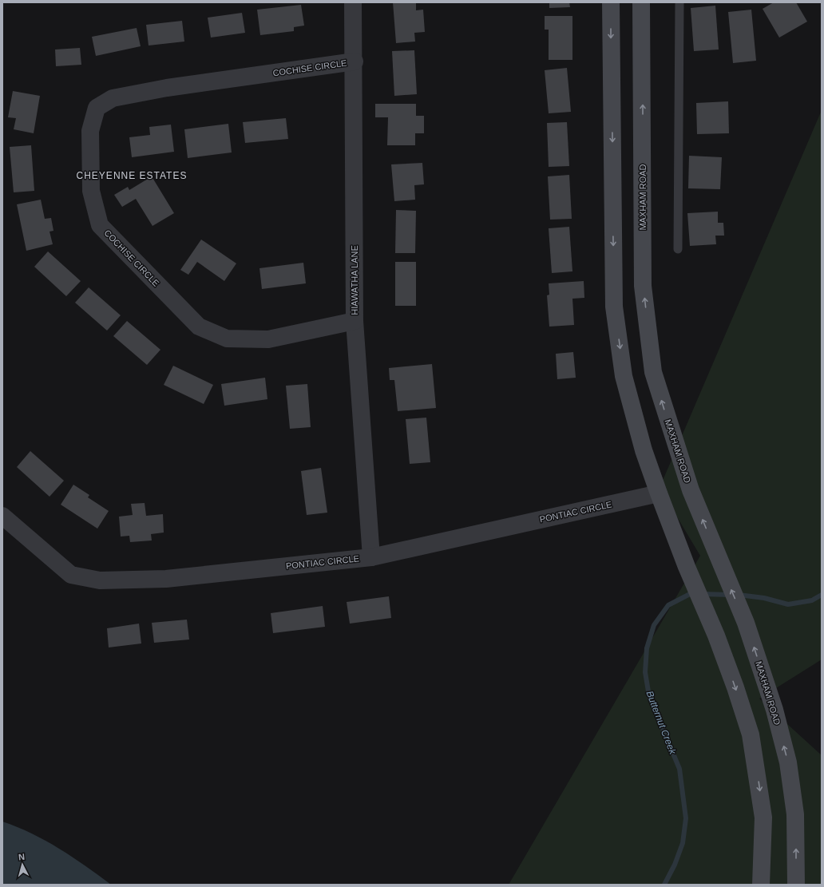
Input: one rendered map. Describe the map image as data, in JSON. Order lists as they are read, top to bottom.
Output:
{
  "streets": {
    "main road": ["MAXHAM ROAD"],
    "street": ["COCHISE CIRCLE", "HIAWATHA LANE", "PONTIAC CIRCLE"]
  },
  "crossings": [
    ["COCHISE CIRCLE", "HIAWATHA LANE"],
    ["HIAWATHA LANE", "PONTIAC CIRCLE"]
  ],
  "districts": ["CHEYENNE ESTATES"],
  "water": ["Butternut Creek"],
  "north": "top"
}
